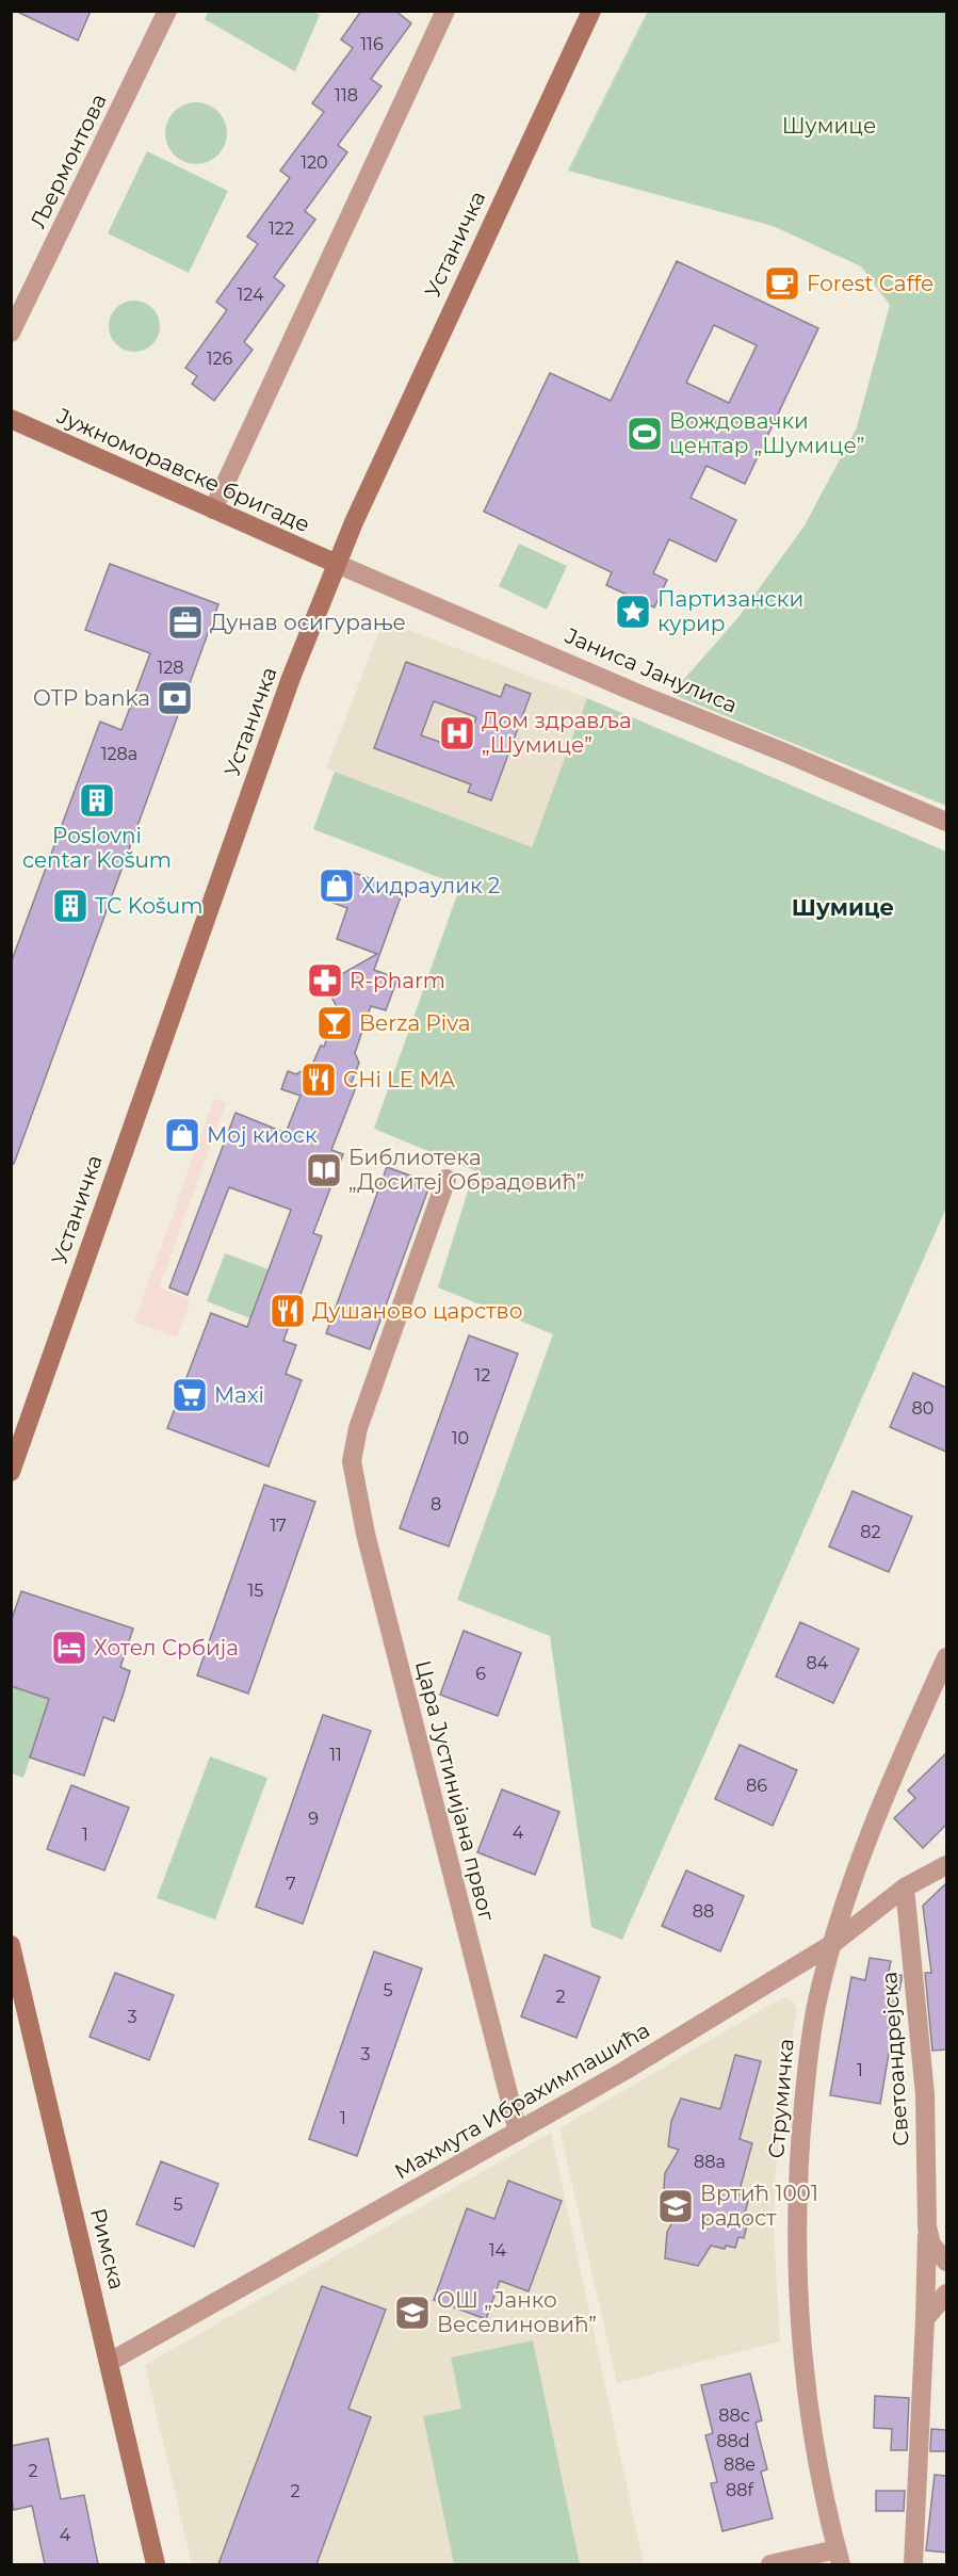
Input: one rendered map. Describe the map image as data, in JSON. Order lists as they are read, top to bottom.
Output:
{
  "streets": {
    "main road": ["Устаничка", "Јужноморавске бригаде", "Римска"],
    "street": [
      "Љермонтова",
      "Јаниса Јанулиса",
      "Цара Јустинијана првог",
      "Светоандрејска",
      "Струмичка",
      "Махмута Ибрахимпашића"
    ]
  },
  "crossings": [
    ["Устаничка", "Јужноморавске бригаде"],
    ["Устаничка", "Јаниса Јанулиса"],
    ["Јужноморавске бригаде", "Јаниса Јанулиса"],
    ["Цара Јустинијана првог", "Махмута Ибрахимпашића"],
    ["Светоандрејска", "Махмута Ибрахимпашића"],
    ["Струмичка", "Махмута Ибрахимпашића"],
    ["Махмута Ибрахимпашића", "Римска"]
  ],
  "districts": ["Шумице"],
  "parks": ["Шумице"],
  "places": {
    "cafe": ["Forest Caffe"],
    "sports": ["Вождовачки центар „Шумице”"],
    "place": ["Партизански курир"],
    "office": ["Дунав осигурање"],
    "bank": ["OTP banka"],
    "hospital": ["Дом здравља „Шумице”"],
    "building": ["Poslovni centar Košum", "TC Košum"],
    "shop": ["Хидраулик 2", "Мој киоск"],
    "pharmacy": ["R-pharm"],
    "bar": ["Berza Piva"],
    "restaurant": ["CHi LE MA", "Душаново царство"],
    "library": ["Библиотека „Доситеј Обрадовић”"],
    "supermarket": ["Maxi"],
    "hotel": ["Хотел Србија"],
    "school or university": ["Вртић 1001 радост", "ОШ „Јанко Веселиновић”"]
  },
  "house_numbers": [
    "116",
    "118",
    "120",
    "122",
    "124",
    "126",
    "128",
    "128a",
    "12",
    "80",
    "10",
    "8",
    "17",
    "82",
    "15",
    "84",
    "6",
    "11",
    "86",
    "9",
    "4",
    "1",
    "7",
    "88",
    "5",
    "2",
    "3",
    "3",
    "1",
    "1",
    "88a",
    "5",
    "14",
    "88c",
    "88d",
    "88e",
    "2",
    "88f",
    "2",
    "4"
  ]
}
